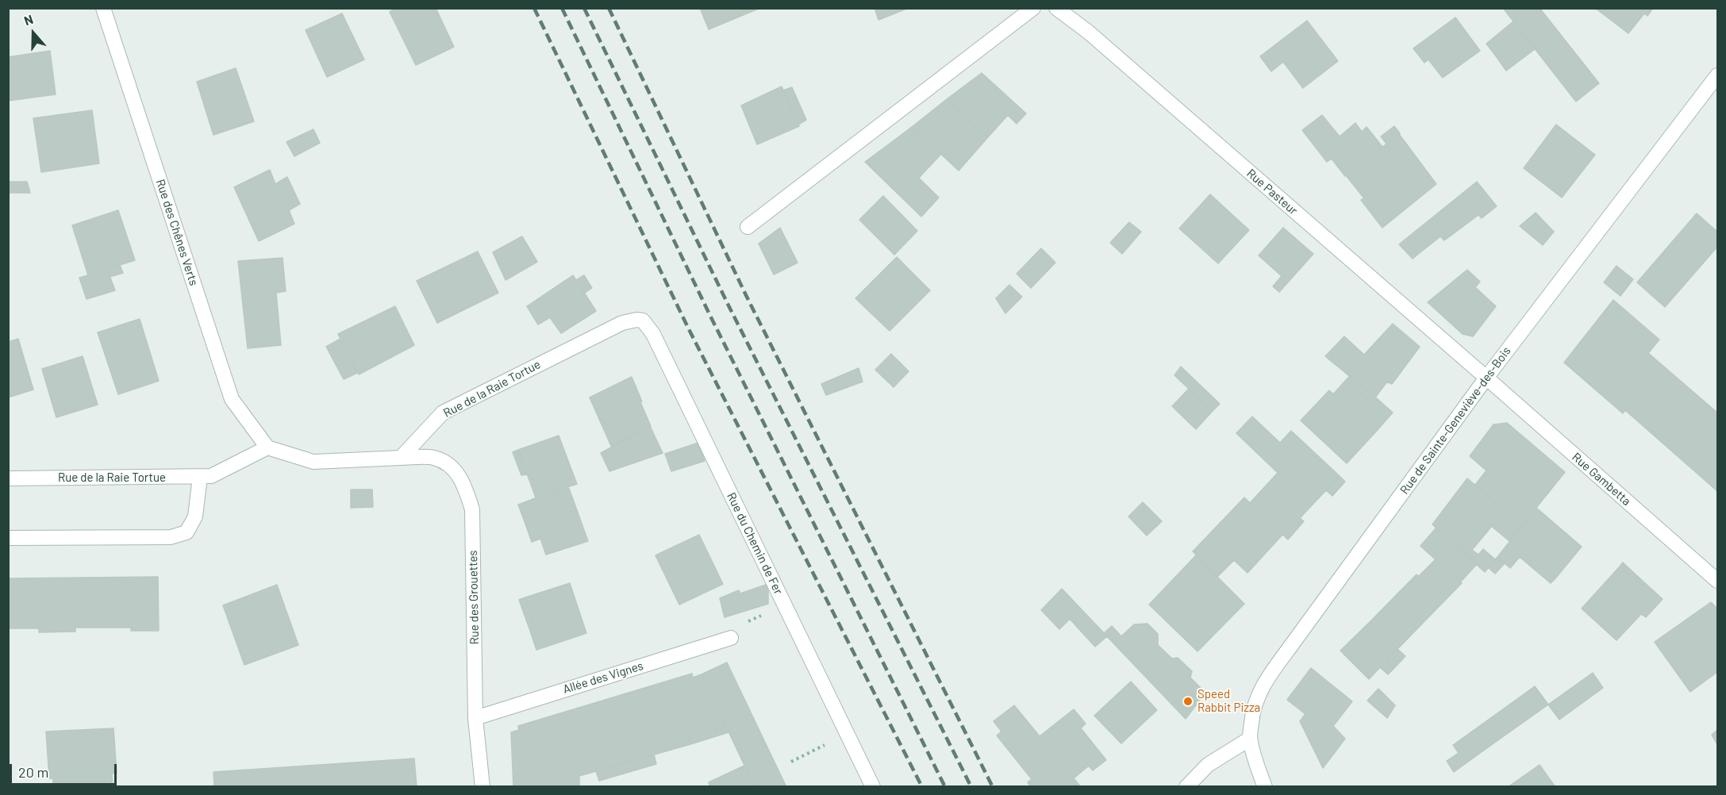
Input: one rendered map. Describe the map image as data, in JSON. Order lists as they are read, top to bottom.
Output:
{
  "streets": {
    "street": [
      "Rue Pasteur",
      "Rue des Chênes Verts",
      "Rue de la Raie Tortue",
      "Rue de Sainte-Geneviève-des-Bois",
      "Rue Gambetta",
      "Rue du Chemin de Fer",
      "Rue des Grouettes",
      "Allée des Vignes"
    ]
  },
  "crossings": [
    ["Rue Pasteur", "Rue de Sainte-Geneviève-des-Bois"],
    ["Rue Pasteur", "Rue Gambetta"],
    ["Rue des Chênes Verts", "Rue de la Raie Tortue"],
    ["Rue de la Raie Tortue", "Rue du Chemin de Fer"],
    ["Rue de la Raie Tortue", "Rue des Grouettes"],
    ["Rue de Sainte-Geneviève-des-Bois", "Rue Gambetta"],
    ["Rue des Grouettes", "Allée des Vignes"]
  ],
  "places": ["Speed Rabbit Pizza"],
  "scale_bar": "20 m",
  "north": "top"
}
